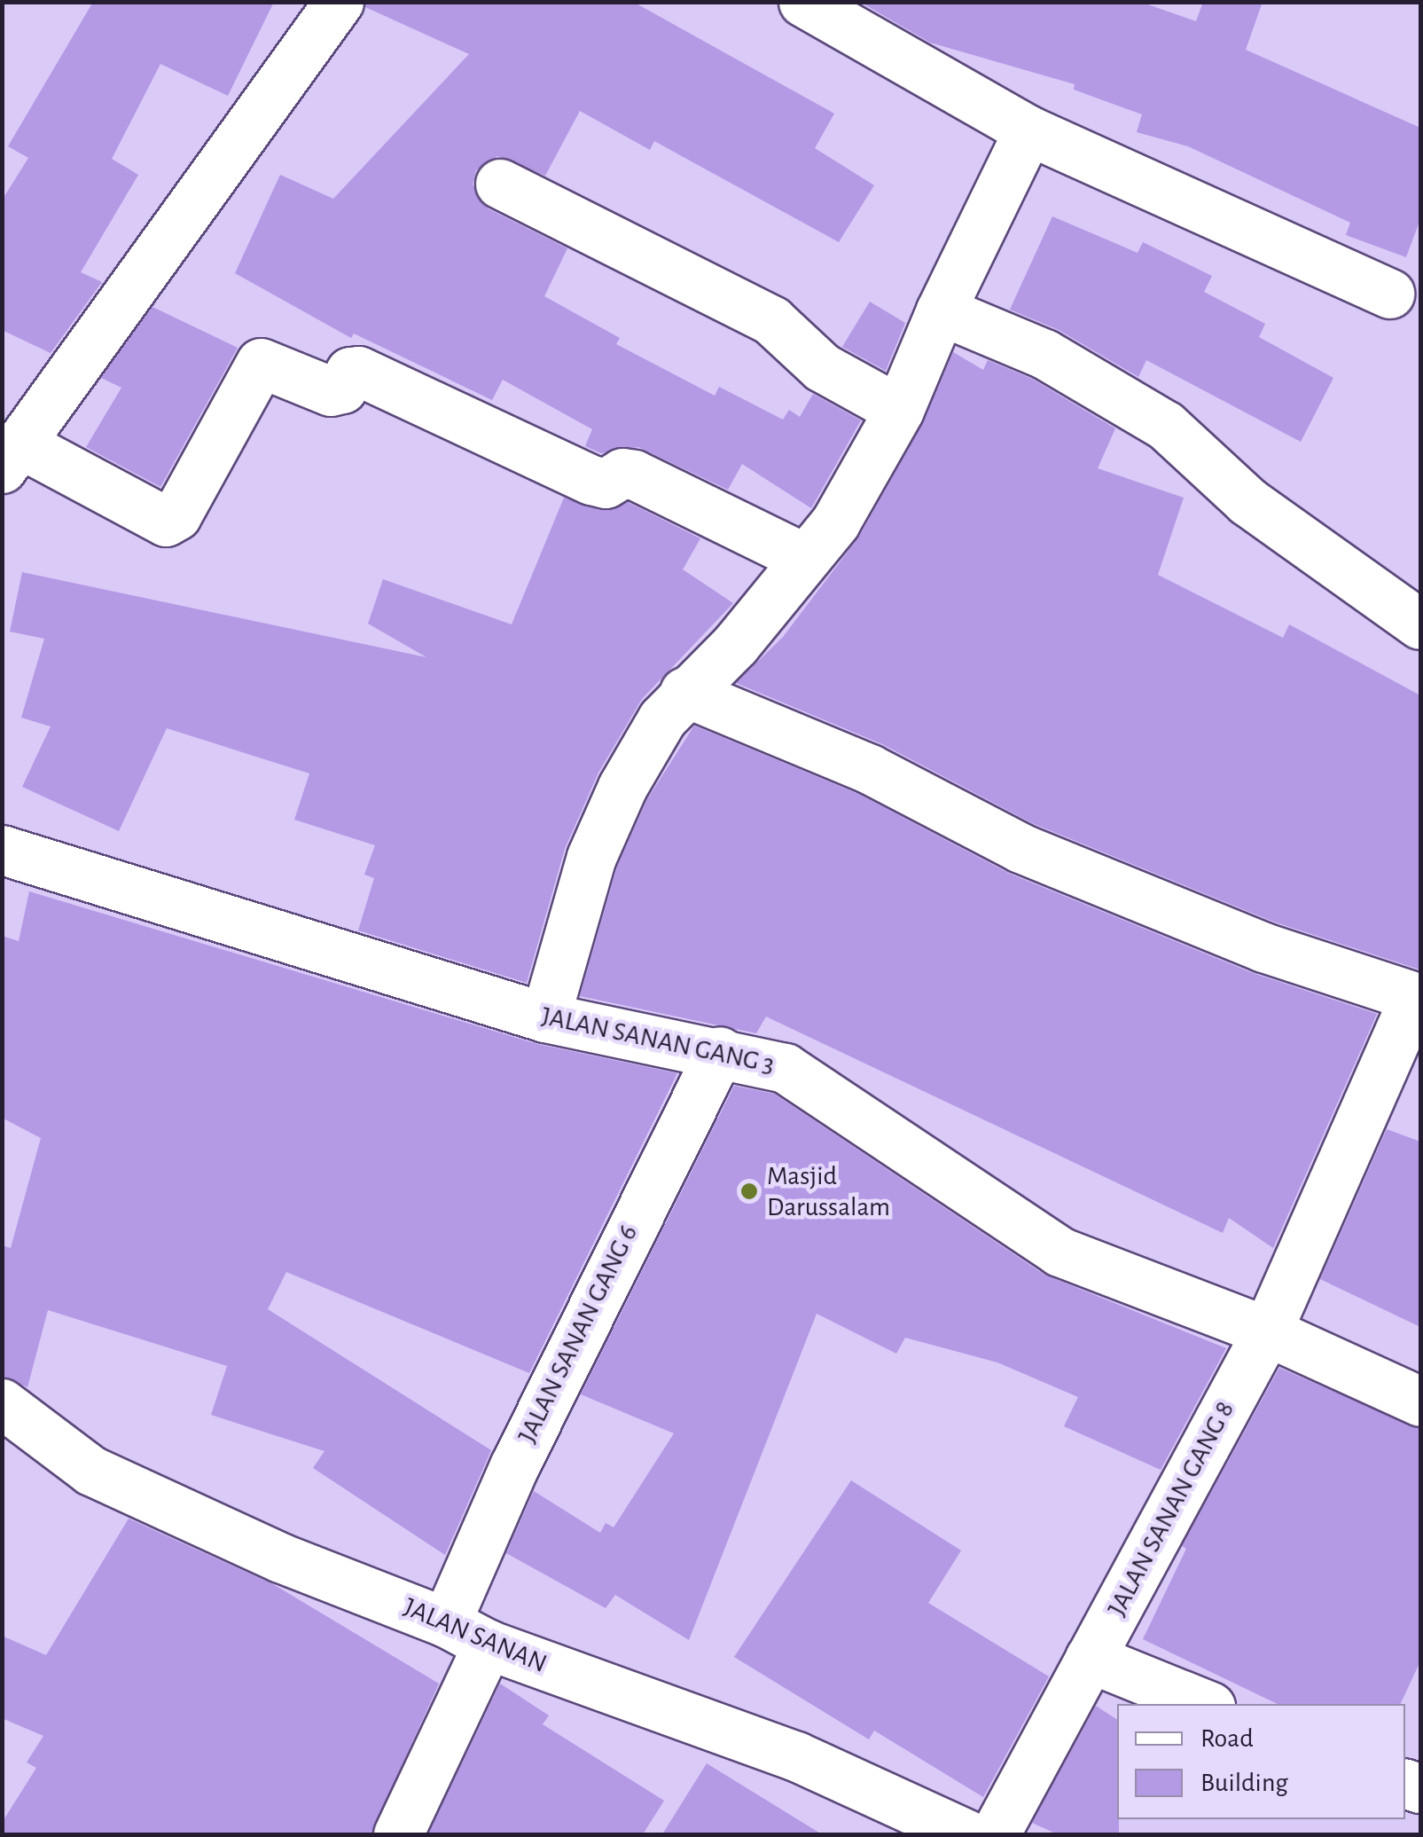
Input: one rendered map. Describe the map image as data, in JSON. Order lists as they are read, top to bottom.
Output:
{
  "streets": {
    "street": [
      "JALAN SANAN GANG 3",
      "JALAN SANAN GANG 6",
      "JALAN SANAN GANG 8",
      "JALAN SANAN"
    ]
  },
  "crossings": [
    ["JALAN SANAN GANG 3", "JALAN SANAN GANG 6"],
    ["JALAN SANAN GANG 3", "JALAN SANAN GANG 8"],
    ["JALAN SANAN GANG 6", "JALAN SANAN"]
  ],
  "places": ["Masjid Darussalam"],
  "legend": ["Road", "Building"]
}
